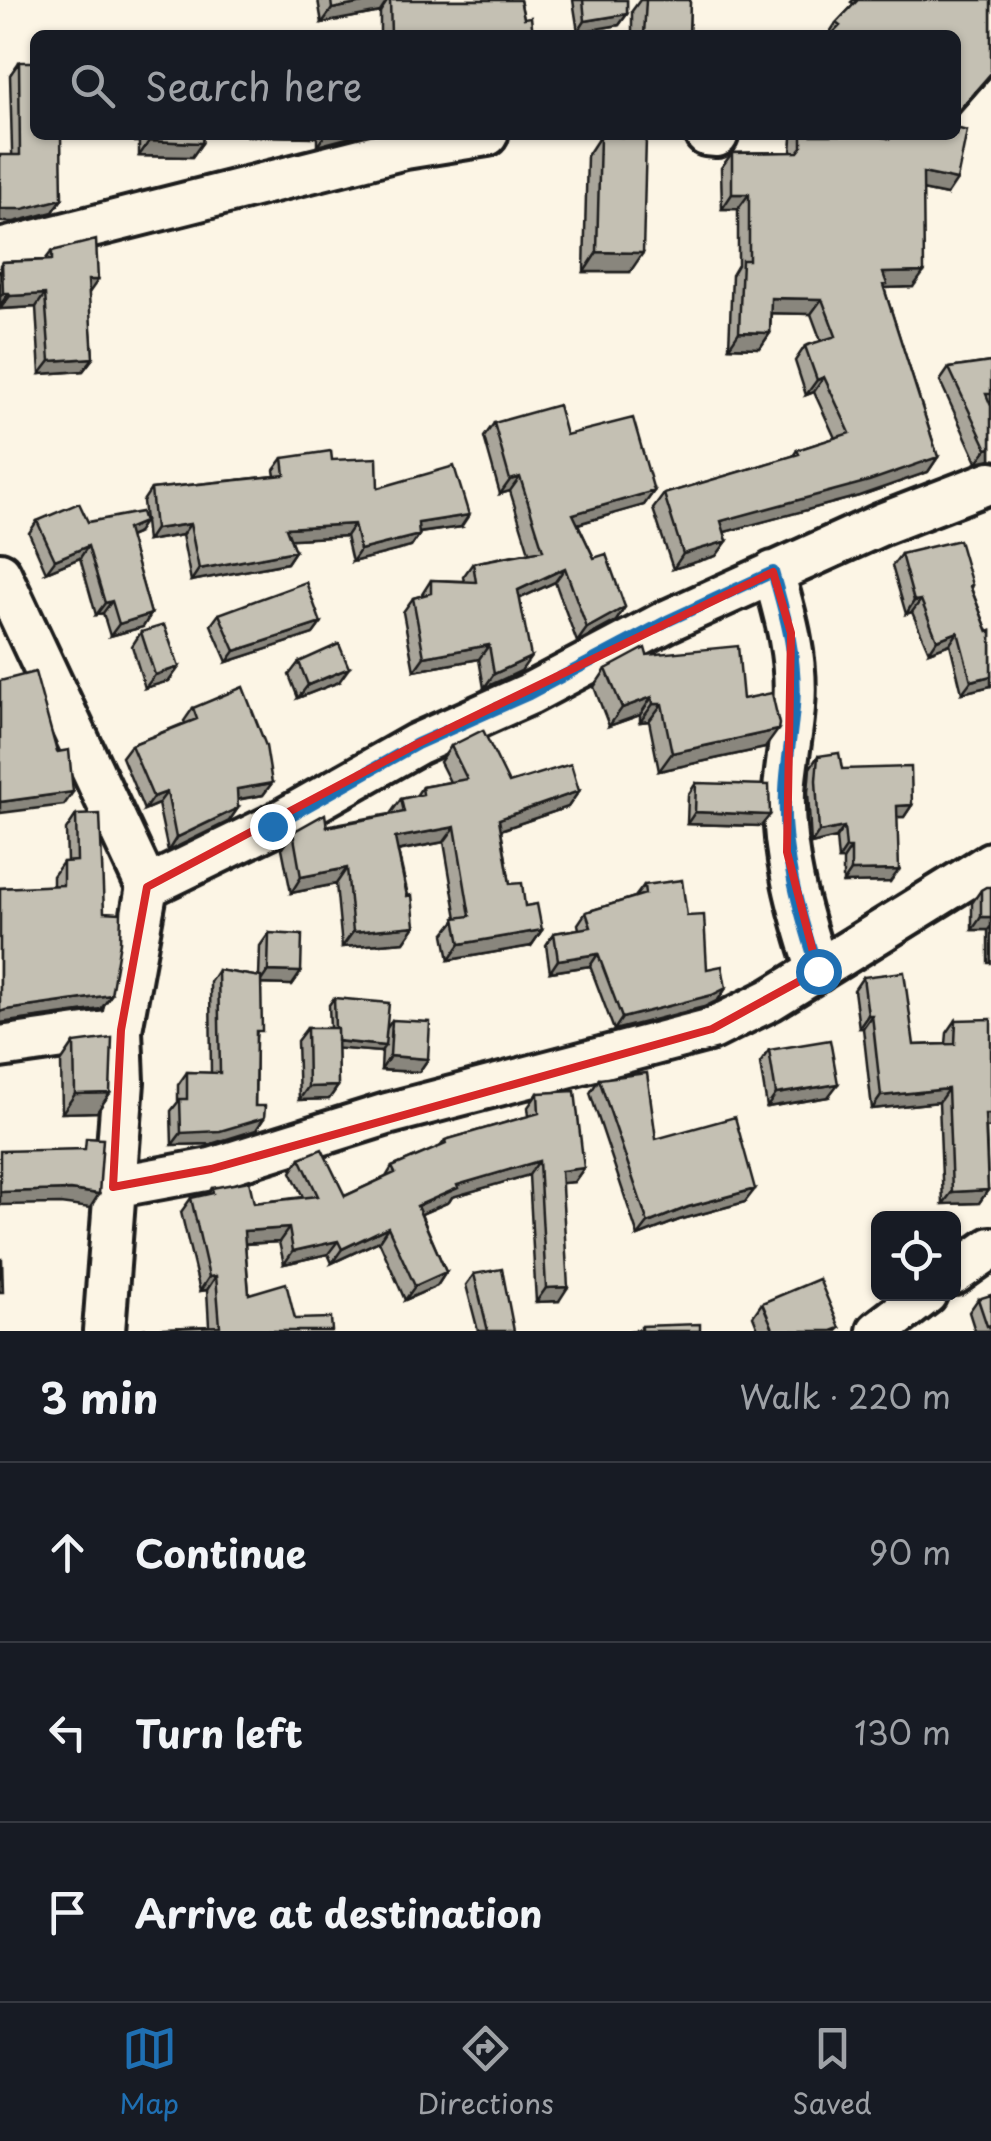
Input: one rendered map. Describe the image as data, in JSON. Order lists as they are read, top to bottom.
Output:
{
  "page": {
    "search": "Search here",
    "heading": ["3 min", "Walk · 220 m"],
    "list": [
      ["Continue", "90 m"],
      ["Turn left", "130 m"],
      "Arrive at destination"
    ],
    "nav": ["Map", "Directions", "Saved"]
  }
}
